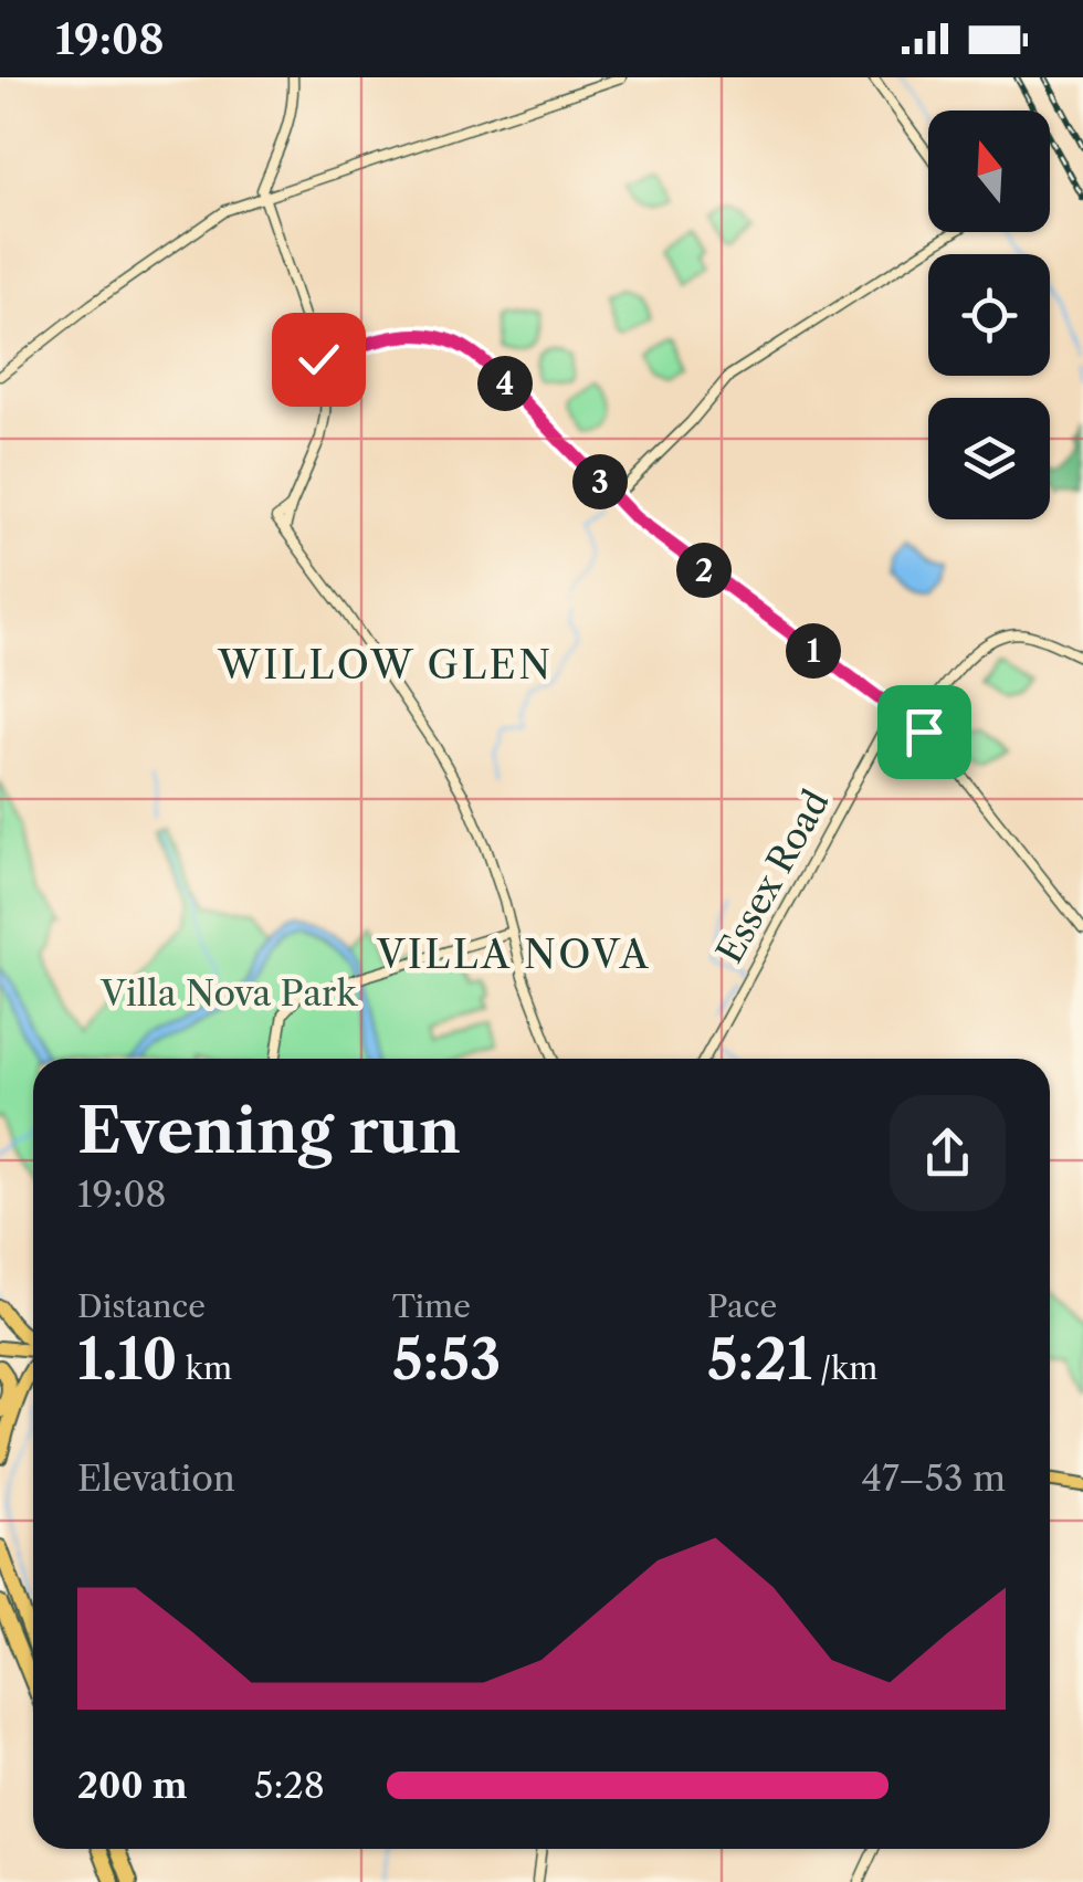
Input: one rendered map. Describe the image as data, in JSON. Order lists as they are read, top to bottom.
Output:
{
  "streets": {
    "street": ["Essex Road"]
  },
  "districts": ["WILLOW GLEN", "VILLA NOVA"],
  "parks": ["Villa Nova Park"],
  "north": "top",
  "page": {
    "status": "19:08",
    "pins": [
      "4",
      "3",
      "2",
      "1"
    ],
    "heading": ["Evening run", "19:08"],
    "stats": [
      ["Distance", "1.10 km"],
      ["Time", "5:53"],
      ["Pace", "5:21 /km"]
    ],
    "chart": ["Elevation", "47–53 m"],
    "list": [
      {
        "name": "200 m",
        "note": "5:28"
      }
    ]
  }
}
